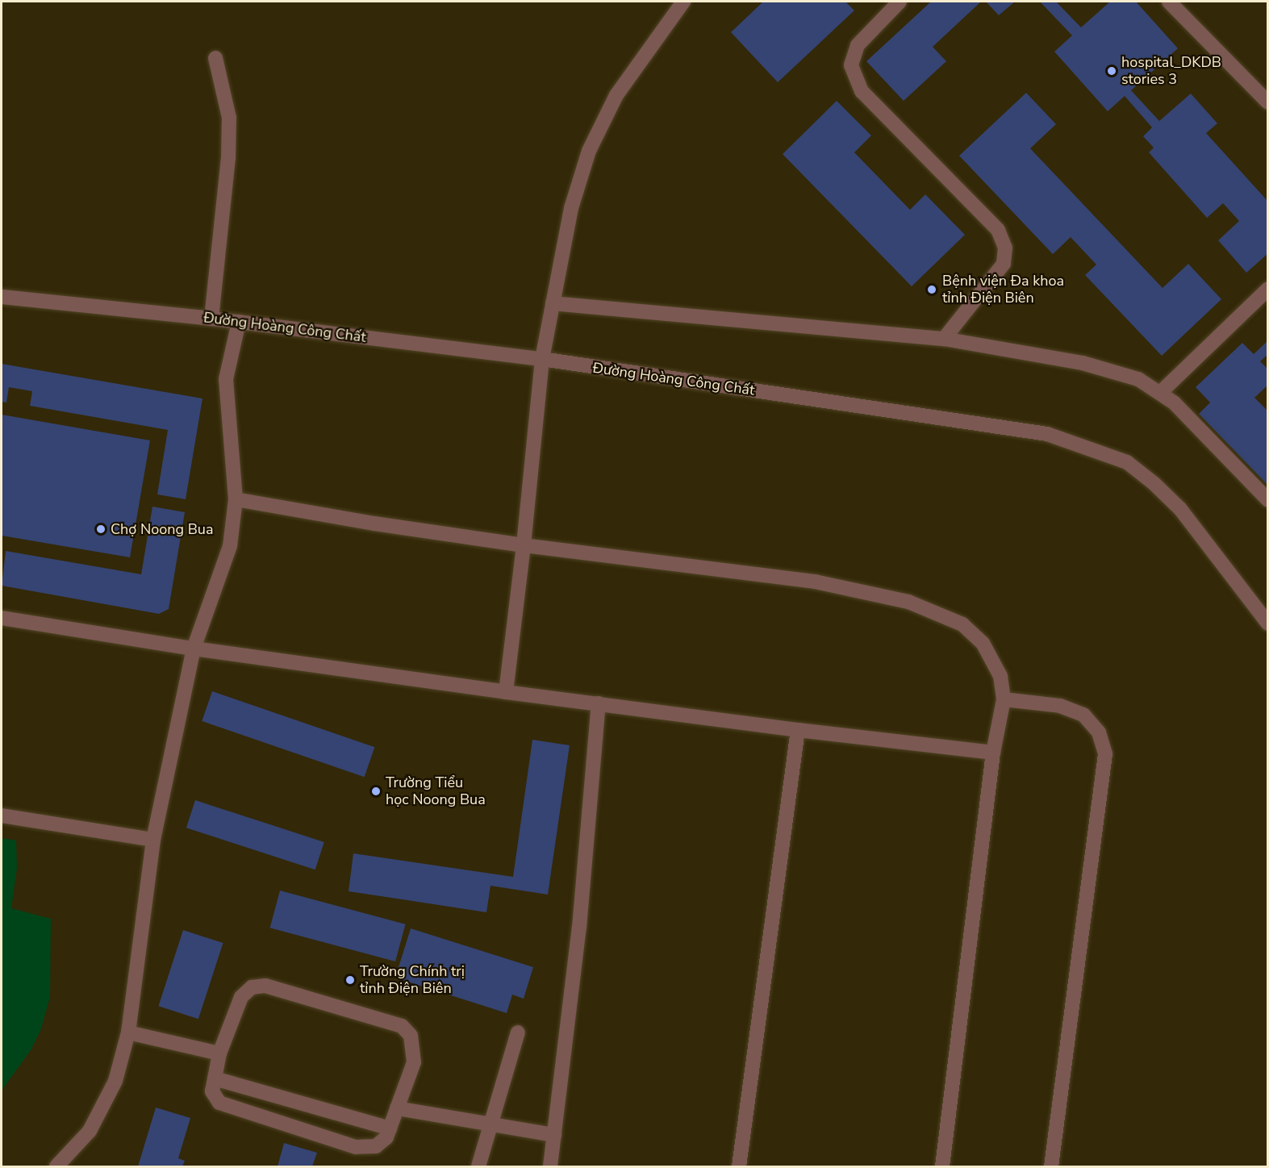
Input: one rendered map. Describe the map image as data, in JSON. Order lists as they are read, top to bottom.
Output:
{
  "streets": {
    "street": ["Đường Hoàng Công Chất"]
  },
  "places": [
    "hospital_DKDB stories 3",
    "Bệnh viện Đa khoa tỉnh Điện Biên",
    "Chợ Noong Bua",
    "Trường Tiểu học Noong Bua",
    "Trường Chính trị tỉnh Điện Biên"
  ]
}
